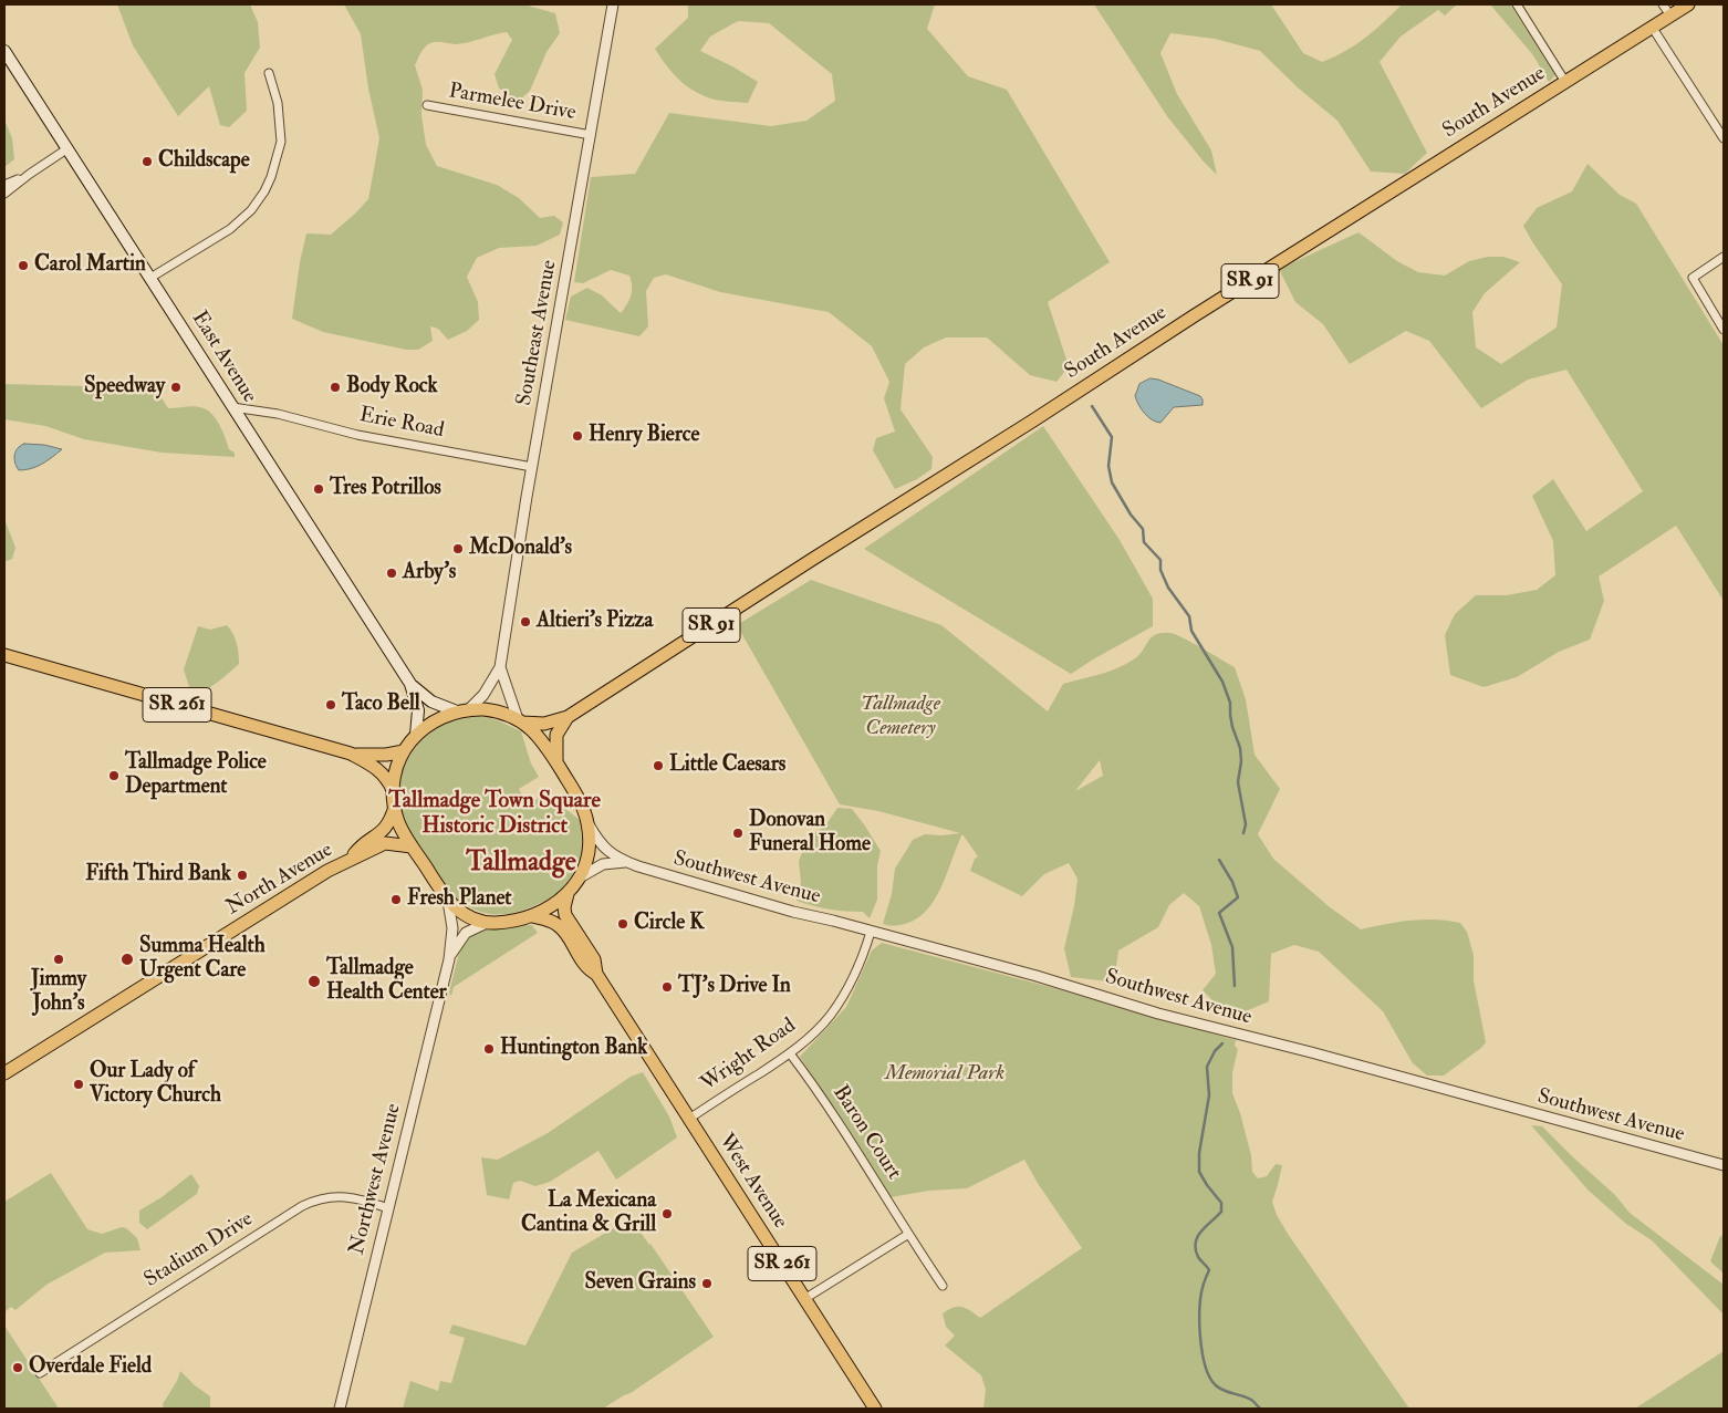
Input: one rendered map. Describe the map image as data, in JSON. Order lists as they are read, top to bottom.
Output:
{
  "streets": {
    "main road": [
      "South Avenue",
      "SR 91",
      "East Avenue",
      "SR 261",
      "North Avenue",
      "West Avenue"
    ],
    "street": [
      "Parmelee Drive",
      "Southeast Avenue",
      "Erie Road",
      "Southwest Avenue",
      "Wright Road",
      "Baron Court",
      "Northwest Avenue",
      "Stadium Drive"
    ]
  },
  "crossings": [
    ["Parmelee Drive", "Southeast Avenue"],
    ["South Avenue", "SR 91"],
    ["South Avenue", "Southeast Avenue"],
    ["SR 91", "Southeast Avenue"],
    ["SR 91", "East Avenue"],
    ["SR 91", "SR 261"],
    ["SR 91", "North Avenue"],
    ["Southeast Avenue", "East Avenue"],
    ["Southeast Avenue", "Erie Road"],
    ["East Avenue", "Erie Road"],
    ["Southwest Avenue", "Wright Road"],
    ["Wright Road", "Baron Court"],
    ["Wright Road", "West Avenue"],
    ["Northwest Avenue", "Stadium Drive"]
  ],
  "districts": ["Tallmadge Town Square Historic District", "Tallmadge"],
  "parks": ["Tallmadge Cemetery", "Memorial Park"],
  "places": [
    "Childscape",
    "Carol Martin",
    "Speedway",
    "Body Rock",
    "Henry Bierce",
    "Tres Potrillos",
    "McDonald's",
    "Arby's",
    "Altieri's Pizza",
    "Taco Bell",
    "Little Caesars",
    "Tallmadge Police Department",
    "Donovan Funeral Home",
    "Fifth Third Bank",
    "Fresh Planet",
    "Circle K",
    "Jimmy John's",
    "Summa Health Urgent Care",
    "Tallmadge Health Center",
    "TJ's Drive In",
    "Huntington Bank",
    "Our Lady of Victory Church",
    "La Mexicana Cantina & Grill",
    "Seven Grains",
    "Overdale Field"
  ]
}
